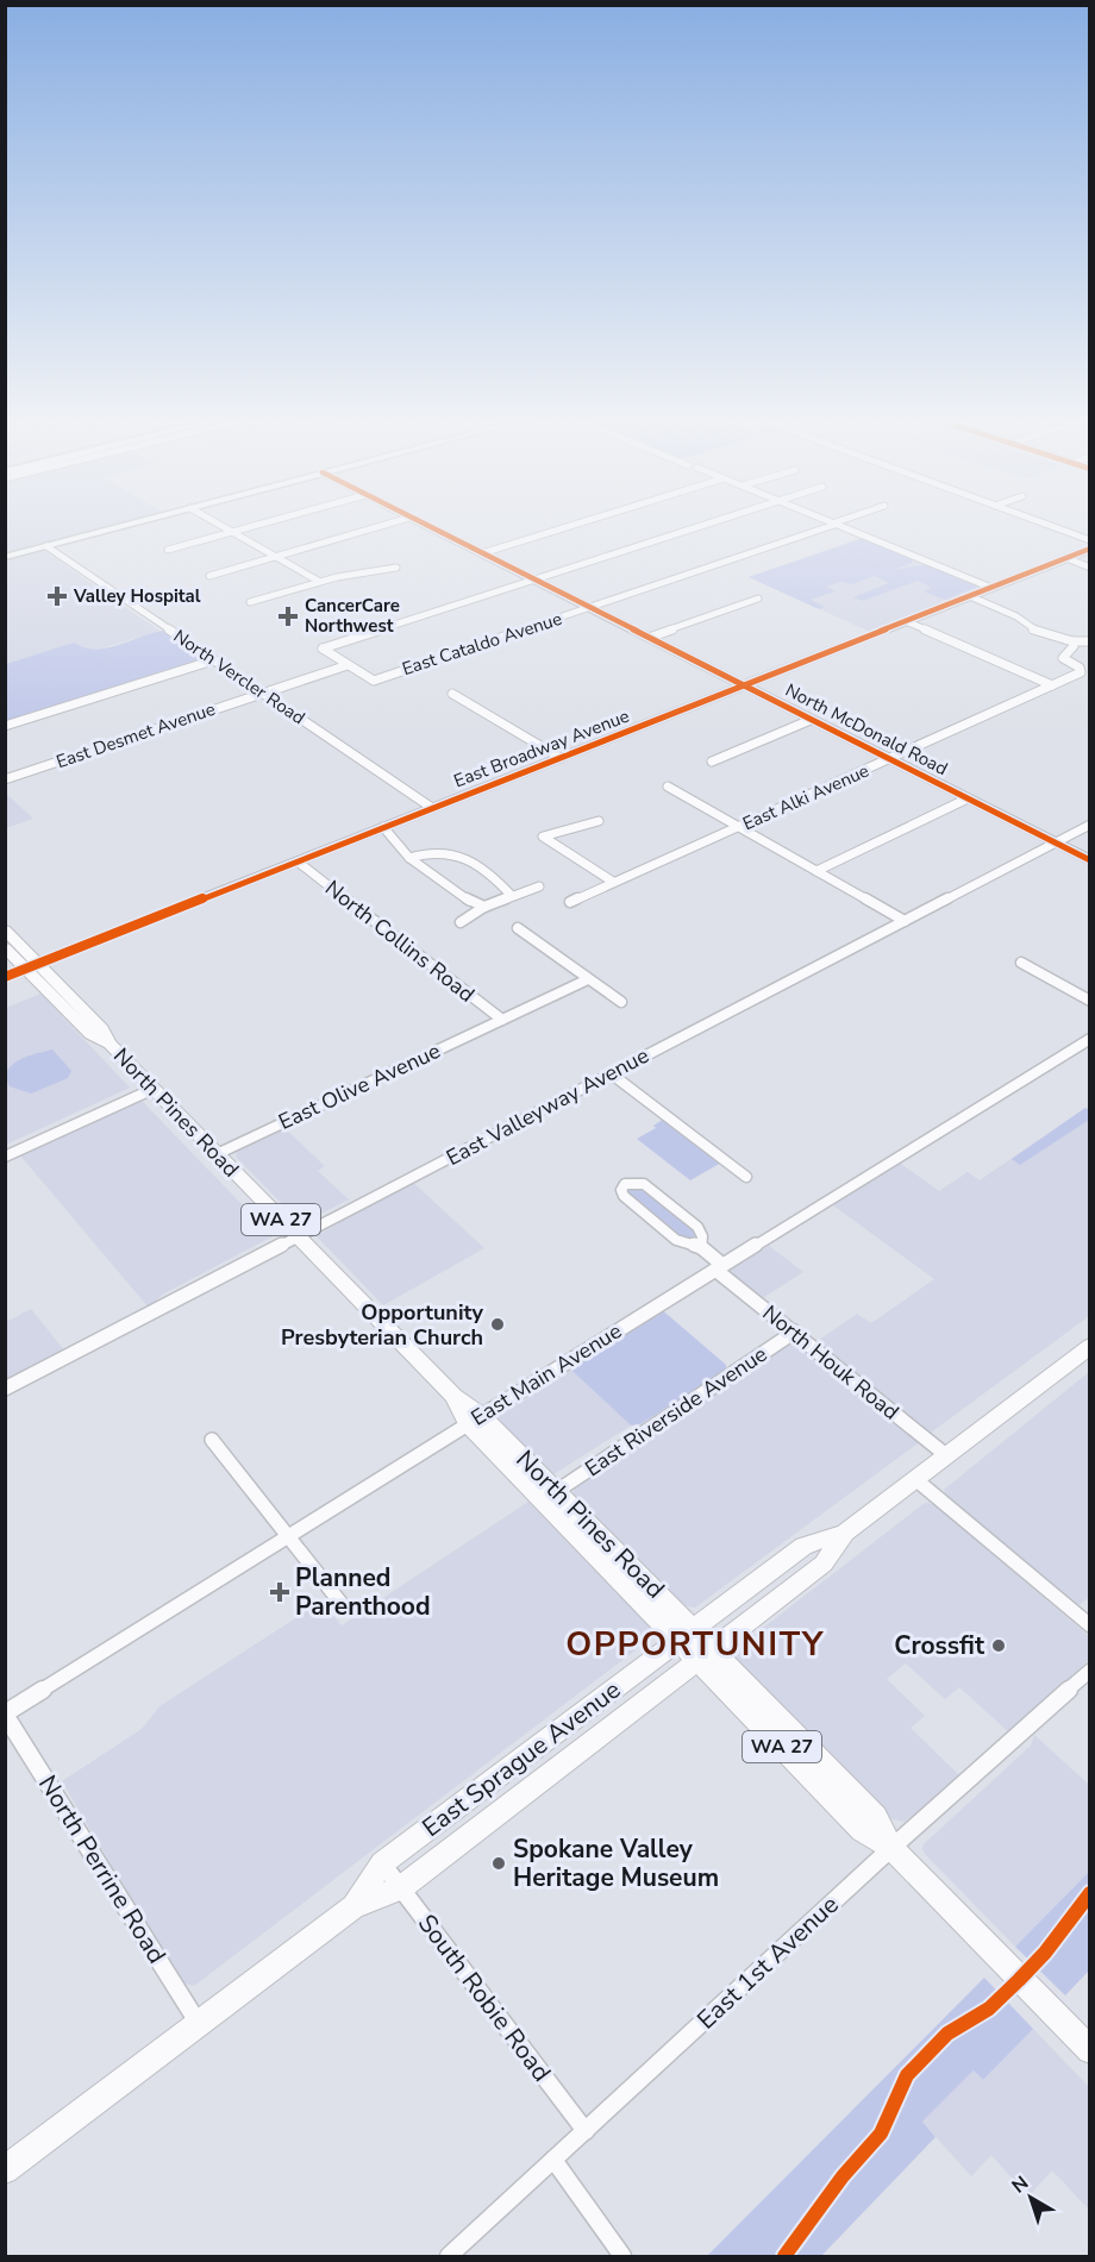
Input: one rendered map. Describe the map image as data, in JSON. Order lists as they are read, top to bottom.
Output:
{
  "streets": {
    "main road": ["North Pines Road", "WA 27", "East Sprague Avenue"],
    "street": [
      "East Cataldo Avenue",
      "North Vercler Road",
      "North McDonald Road",
      "East Desmet Avenue",
      "East Broadway Avenue",
      "East Alki Avenue",
      "North Collins Road",
      "East Olive Avenue",
      "East Valleyway Avenue",
      "North Houk Road",
      "East Main Avenue",
      "East Riverside Avenue",
      "North Perrine Road",
      "East 1st Avenue",
      "South Robie Road"
    ]
  },
  "crossings": [
    ["East Cataldo Avenue", "North McDonald Road"],
    ["East Cataldo Avenue", "East Desmet Avenue"],
    ["North Vercler Road", "East Desmet Avenue"],
    ["North Vercler Road", "East Broadway Avenue"],
    ["North McDonald Road", "East Broadway Avenue"],
    ["North McDonald Road", "East Alki Avenue"],
    ["North McDonald Road", "East Valleyway Avenue"],
    ["East Broadway Avenue", "North Collins Road"],
    ["East Broadway Avenue", "North Pines Road"],
    ["North Collins Road", "East Olive Avenue"],
    ["East Olive Avenue", "North Pines Road"],
    ["East Valleyway Avenue", "North Pines Road"],
    ["North Pines Road", "WA 27"],
    ["North Pines Road", "East Main Avenue"],
    ["North Pines Road", "East Riverside Avenue"],
    ["North Pines Road", "East Sprague Avenue"],
    ["WA 27", "East Sprague Avenue"],
    ["WA 27", "East 1st Avenue"],
    ["North Houk Road", "East Main Avenue"],
    ["North Houk Road", "East Riverside Avenue"],
    ["North Houk Road", "East Sprague Avenue"],
    ["East Main Avenue", "North Perrine Road"],
    ["East Sprague Avenue", "North Perrine Road"],
    ["East Sprague Avenue", "South Robie Road"],
    ["East 1st Avenue", "South Robie Road"]
  ],
  "districts": ["OPPORTUNITY"],
  "places": {
    "health": ["Valley Hospital", "CancerCare Northwest", "Planned Parenthood"],
    "other": ["Opportunity Presbyterian Church", "Crossfit", "Spokane Valley Heritage Museum"]
  },
  "north": "top left"
}
